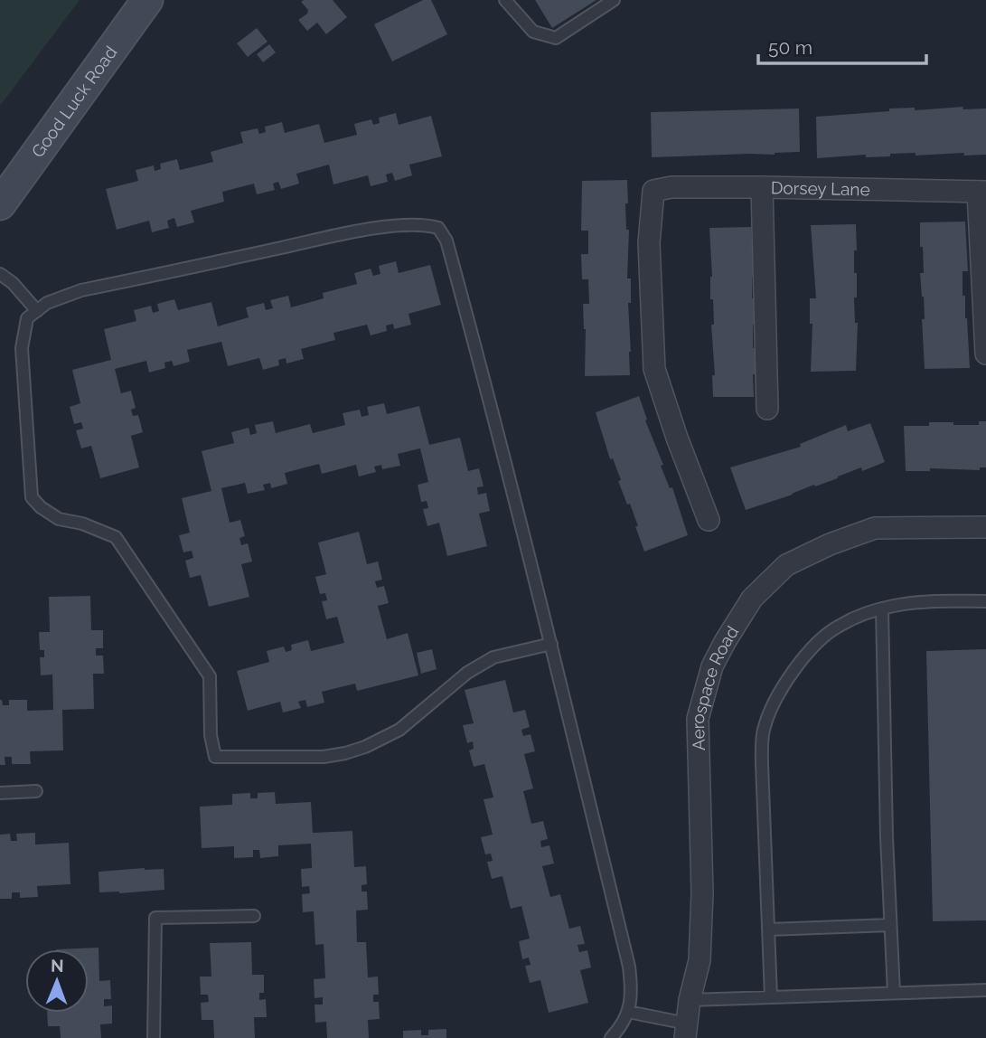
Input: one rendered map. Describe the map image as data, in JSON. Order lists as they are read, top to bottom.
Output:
{
  "streets": {
    "main road": ["Good Luck Road"],
    "street": ["Dorsey Lane", "Aerospace Road"]
  },
  "scale_bar": "50 m",
  "north": "top"
}
